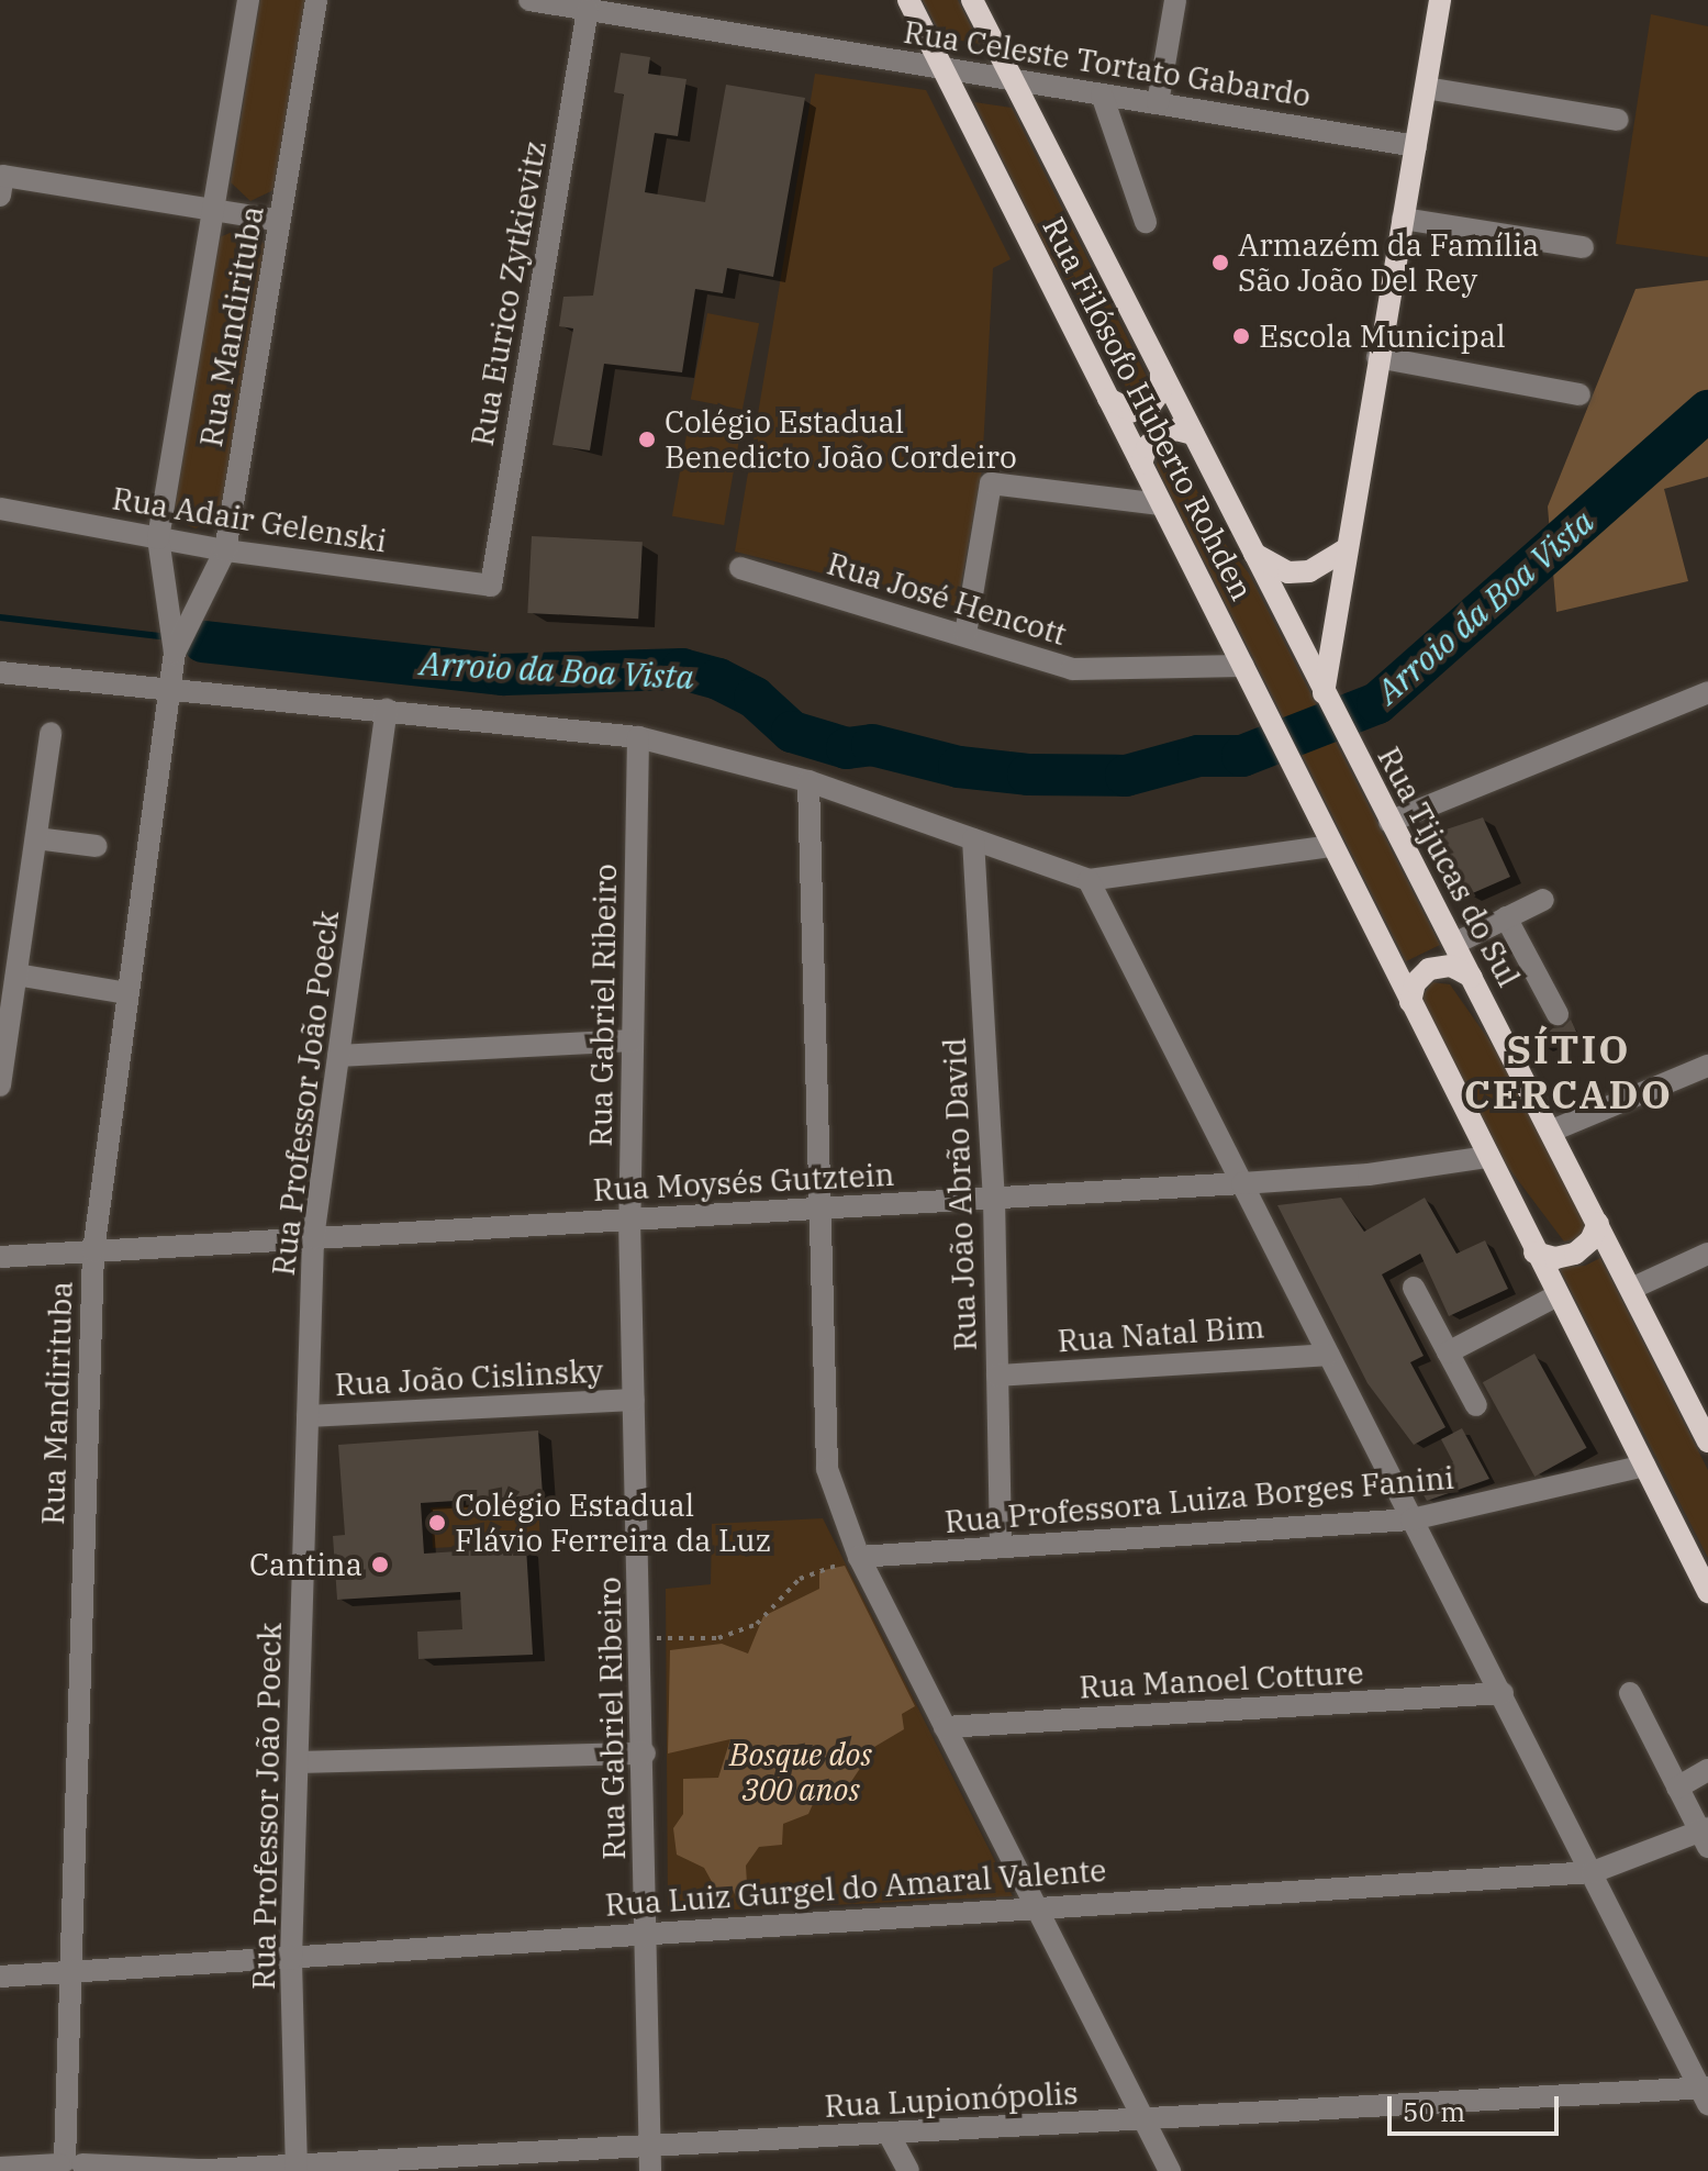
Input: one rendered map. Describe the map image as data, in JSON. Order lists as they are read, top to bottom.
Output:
{
  "streets": {
    "main road": ["Rua Filósofo Huberto Rohden", "Rua Tijucas do Sul"],
    "street": [
      "Rua Celeste Tortato Gabardo",
      "Rua Eurico Zytkievitz",
      "Rua Mandirituba",
      "Rua Adair Gelenski",
      "Rua José Hencott",
      "Rua Gabriel Ribeiro",
      "Rua Professor João Poeck",
      "Rua Moysés Gutztein",
      "Rua João Abrão David",
      "Rua Natal Bim",
      "Rua João Cislinsky",
      "Rua Professora Luiza Borges Fanini",
      "Rua Manoel Cotture",
      "Rua Luiz Gurgel do Amaral Valente",
      "Rua Lupionópolis"
    ]
  },
  "crossings": [
    ["Rua Celeste Tortato Gabardo", "Rua Eurico Zytkievitz"],
    ["Rua Celeste Tortato Gabardo", "Rua Filósofo Huberto Rohden"],
    ["Rua Eurico Zytkievitz", "Rua Adair Gelenski"],
    ["Rua Mandirituba", "Rua Adair Gelenski"],
    ["Rua Mandirituba", "Rua Moysés Gutztein"],
    ["Rua Mandirituba", "Rua Luiz Gurgel do Amaral Valente"],
    ["Rua Mandirituba", "Rua Lupionópolis"],
    ["Rua Filósofo Huberto Rohden", "Rua José Hencott"],
    ["Rua Filósofo Huberto Rohden", "Rua Tijucas do Sul"],
    ["Rua Gabriel Ribeiro", "Rua Moysés Gutztein"],
    ["Rua Gabriel Ribeiro", "Rua João Cislinsky"],
    ["Rua Gabriel Ribeiro", "Rua Luiz Gurgel do Amaral Valente"],
    ["Rua Gabriel Ribeiro", "Rua Lupionópolis"],
    ["Rua Professor João Poeck", "Rua Moysés Gutztein"],
    ["Rua Professor João Poeck", "Rua João Cislinsky"],
    ["Rua Professor João Poeck", "Rua Luiz Gurgel do Amaral Valente"],
    ["Rua Professor João Poeck", "Rua Lupionópolis"],
    ["Rua Moysés Gutztein", "Rua João Abrão David"],
    ["Rua João Abrão David", "Rua Natal Bim"],
    ["Rua João Abrão David", "Rua Professora Luiza Borges Fanini"]
  ],
  "districts": ["SÍTIO CERCADO"],
  "water": ["Arroio da Boa Vista"],
  "parks": ["Bosque dos 300 anos"],
  "places": [
    "Armazém da Família São João Del Rey",
    "Escola Municipal",
    "Colégio Estadual Benedicto João Cordeiro",
    "Colégio Estadual Flávio Ferreira da Luz",
    "Cantina"
  ],
  "scale_bar": "50 m"
}
